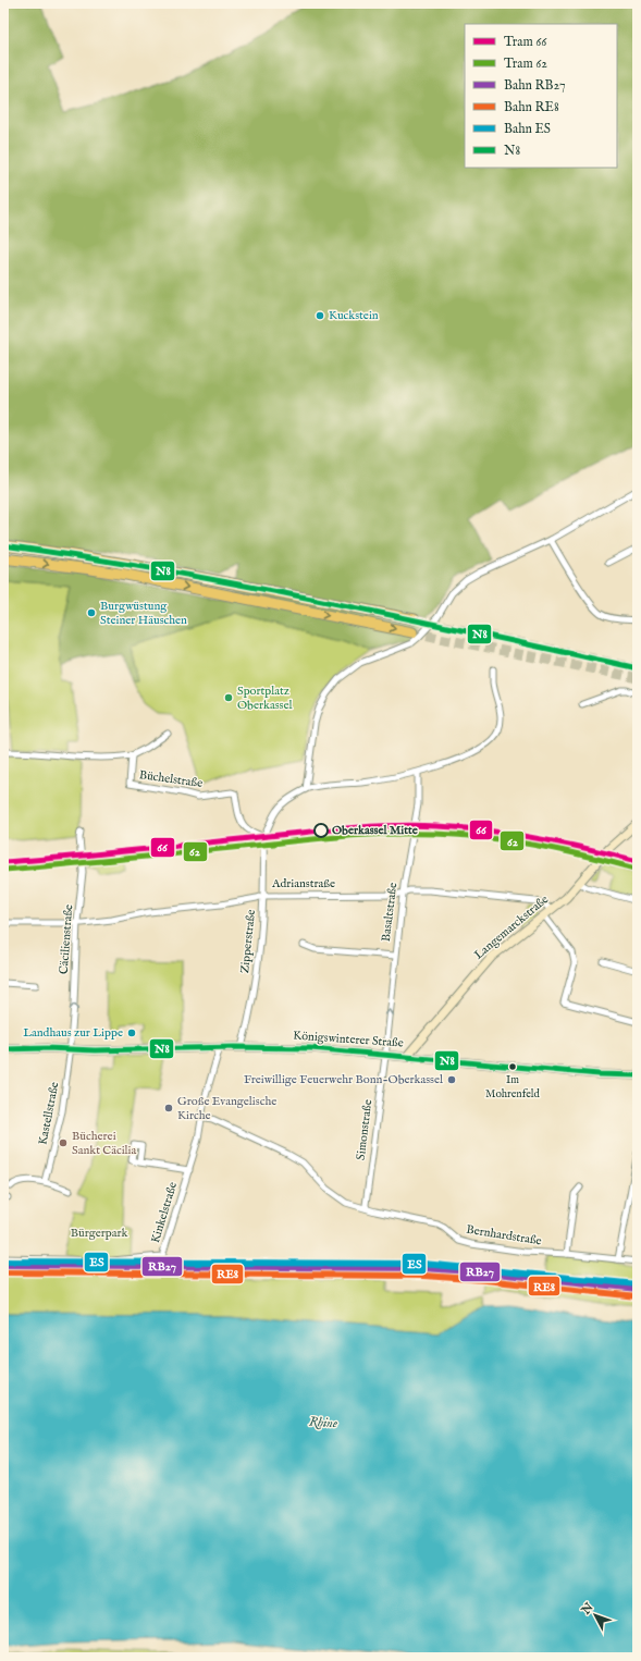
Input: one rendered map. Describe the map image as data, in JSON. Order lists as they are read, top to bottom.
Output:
{
  "streets": {
    "main road": ["Langemarckstraße", "Königswinterer Straße"],
    "street": [
      "Büchelstraße",
      "Adrianstraße",
      "Basaltstraße",
      "Cäcilienstraße",
      "Zipperstraße",
      "Kastellstraße",
      "Simonstraße",
      "Kinkelstraße",
      "Bernhardstraße"
    ]
  },
  "crossings": [
    ["Büchelstraße", "Zipperstraße"],
    ["Adrianstraße", "Basaltstraße"],
    ["Adrianstraße", "Langemarckstraße"],
    ["Adrianstraße", "Cäcilienstraße"],
    ["Adrianstraße", "Zipperstraße"],
    ["Basaltstraße", "Königswinterer Straße"],
    ["Basaltstraße", "Simonstraße"],
    ["Langemarckstraße", "Königswinterer Straße"],
    ["Cäcilienstraße", "Königswinterer Straße"],
    ["Cäcilienstraße", "Kastellstraße"],
    ["Zipperstraße", "Königswinterer Straße"],
    ["Königswinterer Straße", "Kastellstraße"],
    ["Königswinterer Straße", "Simonstraße"],
    ["Königswinterer Straße", "Kinkelstraße"],
    ["Simonstraße", "Bernhardstraße"],
    ["Kinkelstraße", "Bernhardstraße"]
  ],
  "one_way": ["Cäcilienstraße"],
  "water": ["Rhine"],
  "parks": ["Bürgerpark"],
  "places": [
    "Kuckstein",
    "Burgwüstung Steiner Häuschen",
    "Sportplatz Oberkassel",
    "Oberkassel Mitte",
    "Landhaus zur Lippe",
    "Im Mohrenfeld",
    "Freiwillige Feuerwehr Bonn-Oberkassel",
    "Große Evangelische Kirche",
    "Bücherei Sankt Cäcilia"
  ],
  "lines": [
    "transit line N8",
    "tram line 66",
    "tram line 62",
    "rail line ES",
    "rail line RB27",
    "rail line RE8"
  ],
  "legend": [
    "Tram 66",
    "Tram 62",
    "Bahn RB27",
    "Bahn RE8",
    "Bahn ES",
    "N8"
  ],
  "north": "top left"
}
